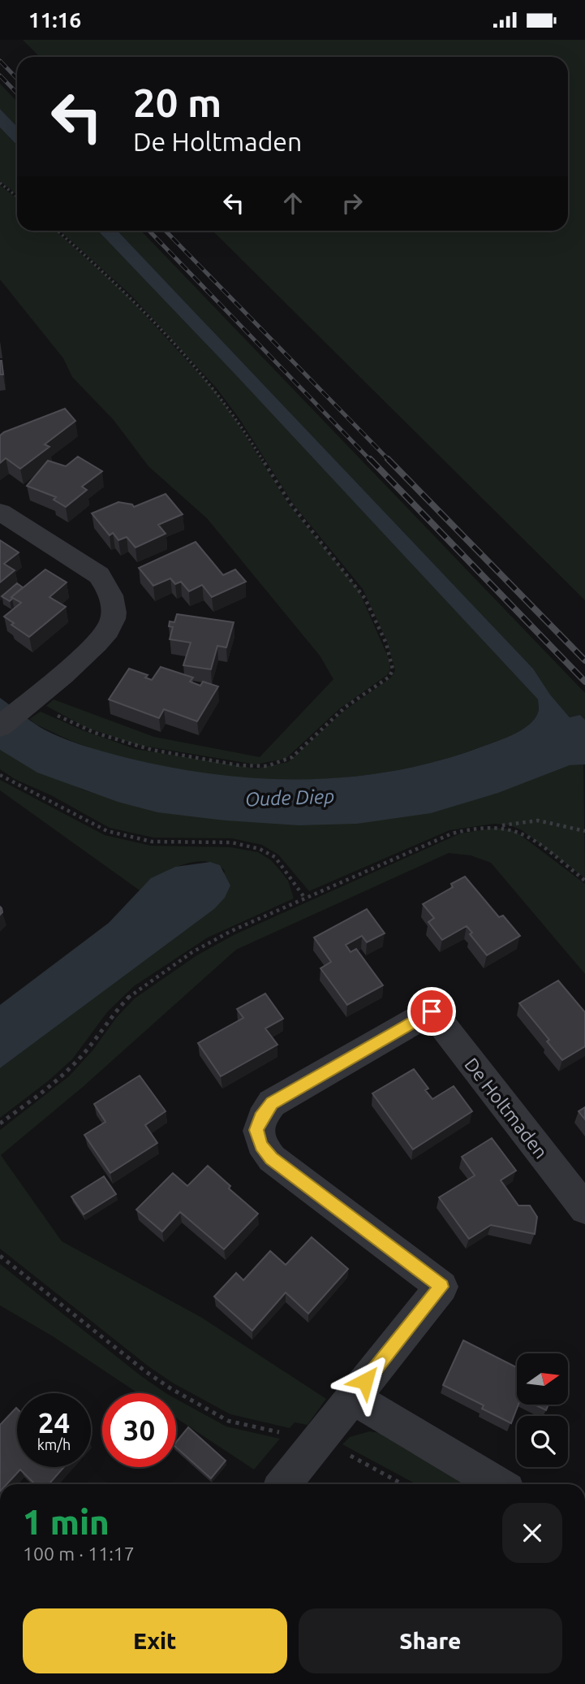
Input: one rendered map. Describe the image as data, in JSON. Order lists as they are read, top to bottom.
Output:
{
  "streets": {
    "street": ["De Holtmaden"]
  },
  "water": ["Oude Diep"],
  "north": "right",
  "page": {
    "status": "11:16",
    "turn": ["20 m", "De Holtmaden"],
    "speed": "24 km/h",
    "limit": "30",
    "heading": ["1 min", "100 m · 11:17"],
    "buttons": ["Exit", "Share"]
  }
}
